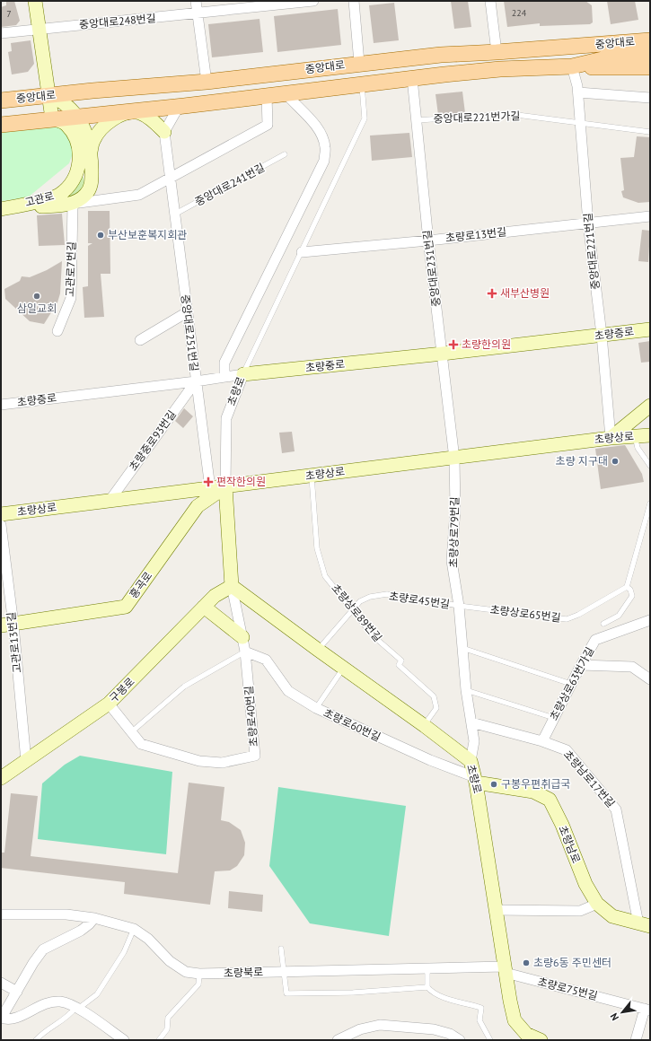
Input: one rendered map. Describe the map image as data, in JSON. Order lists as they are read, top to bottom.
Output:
{
  "streets": {
    "main road": ["중앙대로"],
    "street": [
      "중앙대로248번길",
      "고관로",
      "초량로13번길",
      "중앙대로221번길",
      "중앙대로231번길",
      "고관로7번길",
      "중앙대로251번길",
      "초량중로",
      "초량로",
      "초량상로",
      "초량중로93번길",
      "초량상로79번길",
      "홍곡로",
      "고관로13번길",
      "초량상로63번가길",
      "구봉로",
      "초량로40번길",
      "초량로60번길",
      "초량남로17번길",
      "초량남로",
      "초량북로",
      "초량로75번길"
    ],
    "lane": [
      "중앙대로221번가길",
      "중앙대로241번길",
      "초량로45번길",
      "초량상로89번길",
      "초량상로65번길"
    ]
  },
  "crossings": [
    ["중앙대로", "고관로"],
    ["중앙대로", "중앙대로221번길"],
    ["중앙대로", "중앙대로231번길"],
    ["중앙대로", "초량로"],
    ["중앙대로221번가길", "중앙대로221번길"],
    ["중앙대로221번가길", "중앙대로231번길"],
    ["중앙대로241번길", "중앙대로251번길"],
    ["고관로", "고관로7번길"],
    ["초량로13번길", "중앙대로221번길"],
    ["초량로13번길", "중앙대로231번길"],
    ["초량로13번길", "초량로"],
    ["중앙대로221번길", "초량중로"],
    ["중앙대로221번길", "초량상로"],
    ["중앙대로231번길", "초량중로"],
    ["중앙대로231번길", "초량상로"],
    ["중앙대로231번길", "초량상로79번길"],
    ["중앙대로251번길", "초량중로"],
    ["중앙대로251번길", "초량상로"],
    ["중앙대로251번길", "초량중로93번길"],
    ["초량중로", "초량로"],
    ["초량중로", "초량중로93번길"],
    ["초량로", "초량상로"],
    ["초량로", "초량상로79번길"],
    ["초량로", "홍곡로"],
    ["초량로", "초량로45번길"],
    ["초량로", "초량상로89번길"],
    ["초량로", "구봉로"],
    ["초량로", "초량로40번길"],
    ["초량로", "초량로60번길"],
    ["초량로", "초량남로"],
    ["초량로", "초량북로"],
    ["초량로", "초량로75번길"],
    ["초량상로", "초량중로93번길"],
    ["초량상로", "초량상로79번길"],
    ["초량상로", "홍곡로"],
    ["초량상로", "초량상로89번길"],
    ["초량상로79번길", "초량로45번길"],
    ["초량상로79번길", "초량상로65번길"],
    ["초량상로79번길", "초량남로17번길"],
    ["홍곡로", "고관로13번길"],
    ["초량로45번길", "초량상로89번길"],
    ["초량로45번길", "초량상로65번길"],
    ["고관로13번길", "구봉로"],
    ["초량상로63번가길", "초량남로17번길"],
    ["구봉로", "초량로40번길"],
    ["초량로40번길", "초량로60번길"],
    ["초량로60번길", "초량남로"],
    ["초량남로17번길", "초량남로"],
    ["초량북로", "초량로75번길"]
  ],
  "places": {
    "other": [
      "부산보훈복지회관",
      "삼일교회",
      "초량 지구대",
      "구봉우편취급국",
      "초량6동 주민센터"
    ],
    "health": ["새부산병원", "초량한의원", "편작한의원"]
  },
  "house_numbers": ["224", "7"],
  "north": "bottom left"
}
